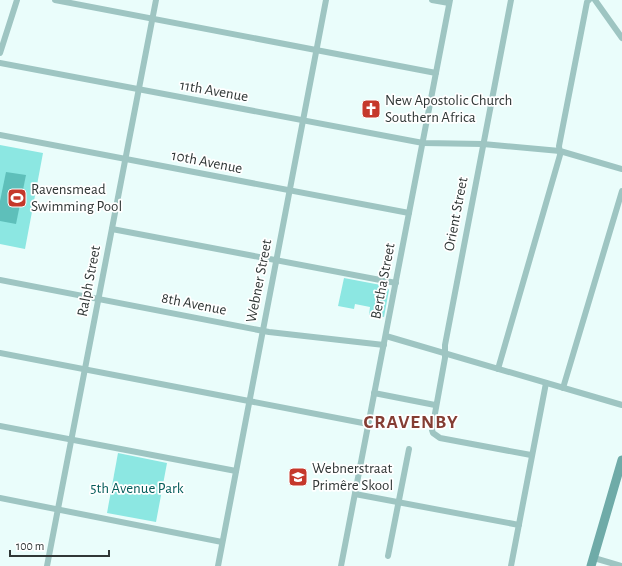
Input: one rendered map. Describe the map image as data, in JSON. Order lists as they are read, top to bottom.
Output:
{
  "streets": {
    "street": [
      "11th Avenue",
      "10th Avenue",
      "Orient Street",
      "Ralph Street",
      "Webner Street",
      "Bertha Street",
      "8th Avenue"
    ]
  },
  "crossings": [
    ["11th Avenue", "Orient Street"],
    ["11th Avenue", "Ralph Street"],
    ["11th Avenue", "Webner Street"],
    ["11th Avenue", "Bertha Street"],
    ["10th Avenue", "Ralph Street"],
    ["10th Avenue", "Webner Street"],
    ["10th Avenue", "Bertha Street"],
    ["Ralph Street", "8th Avenue"],
    ["Webner Street", "8th Avenue"],
    ["Bertha Street", "8th Avenue"]
  ],
  "districts": ["CRAVENBY"],
  "parks": ["5th Avenue Park"],
  "places": {
    "church": ["New Apostolic Church Southern Africa"],
    "sports": ["Ravensmead Swimming Pool"],
    "school or university": ["Webnerstraat Primêre Skool"]
  },
  "scale_bar": "100 m"
}
